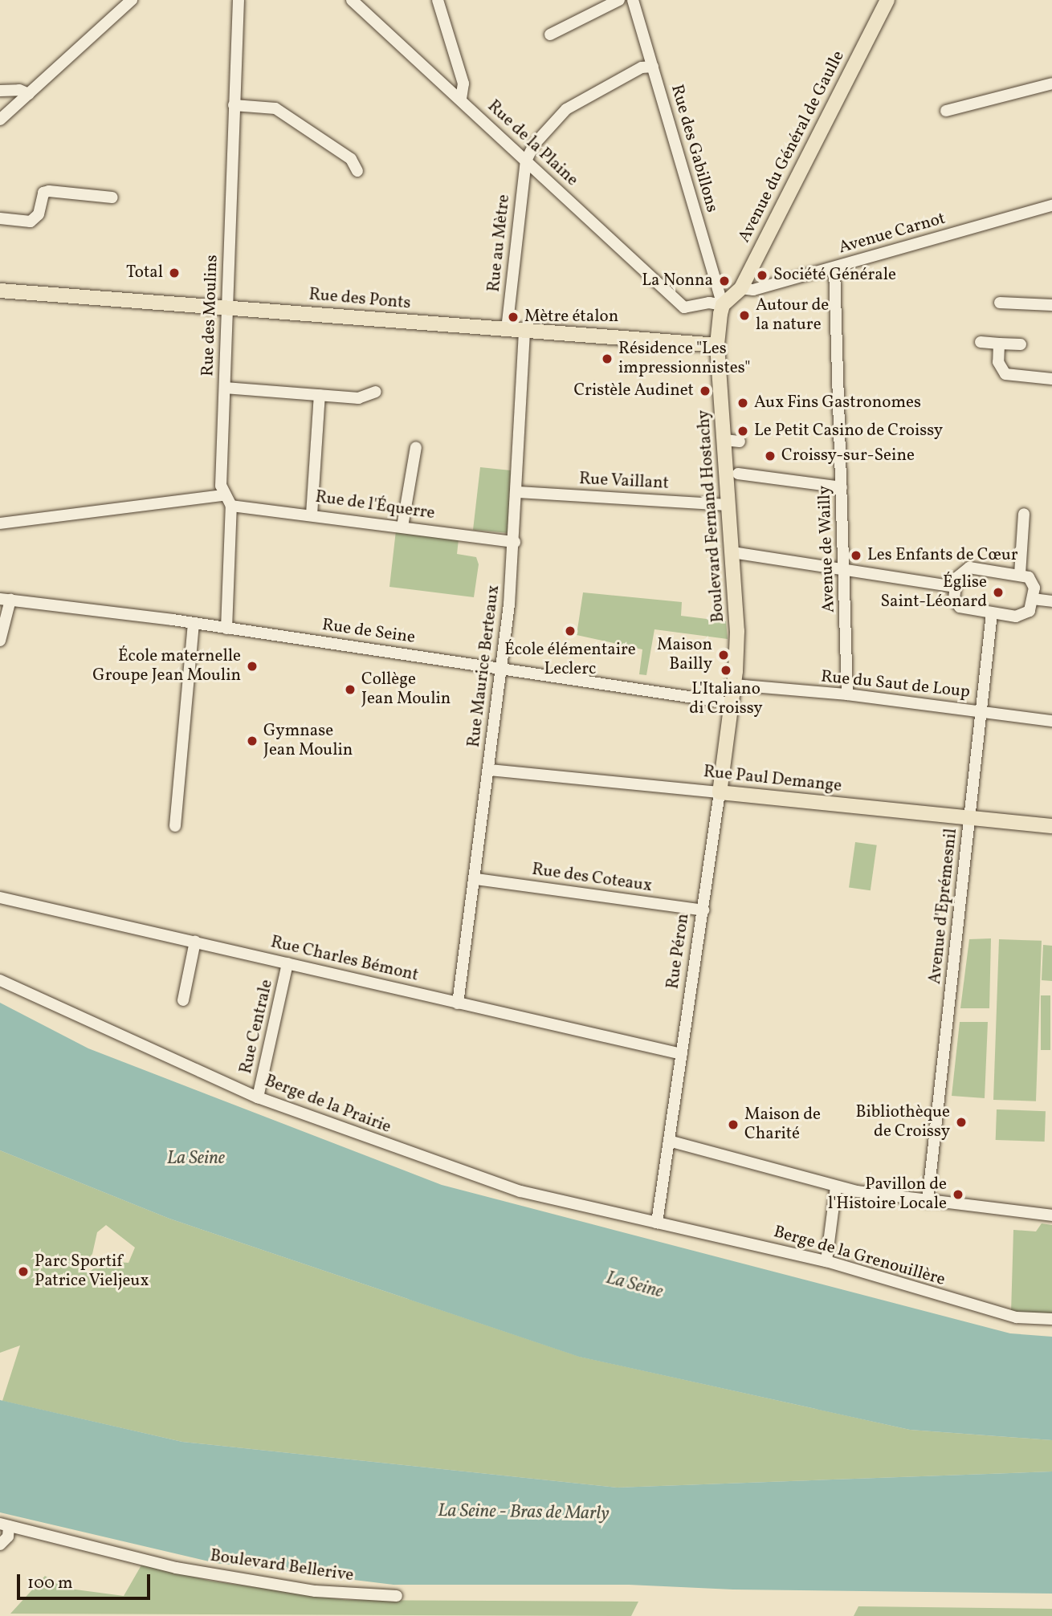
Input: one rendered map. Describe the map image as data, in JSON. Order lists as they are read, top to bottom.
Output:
{
  "streets": {
    "main road": [
      "Avenue du Général de Gaulle",
      "Rue des Ponts",
      "Boulevard Fernand Hostachy",
      "Rue Paul Demange",
      "Rue Péron"
    ],
    "street": [
      "Rue de la Plaine",
      "Rue des Gabillons",
      "Avenue Carnot",
      "Rue au Mètre",
      "Rue des Moulins",
      "Rue Vaillant",
      "Rue de l'Équerre",
      "Avenue de Wailly",
      "Rue de Seine",
      "Rue Maurice Berteaux",
      "Rue du Saut de Loup",
      "Rue des Coteaux",
      "Avenue d'Eprémesnil",
      "Rue Charles Bémont",
      "Rue Centrale",
      "Berge de la Prairie",
      "Berge de la Grenouillère",
      "Boulevard Bellerive"
    ]
  },
  "crossings": [
    ["Rue de la Plaine", "Avenue du Général de Gaulle"],
    ["Rue de la Plaine", "Rue des Gabillons"],
    ["Rue de la Plaine", "Rue au Mètre"],
    ["Rue de la Plaine", "Boulevard Fernand Hostachy"],
    ["Avenue du Général de Gaulle", "Rue des Gabillons"],
    ["Avenue du Général de Gaulle", "Avenue Carnot"],
    ["Avenue du Général de Gaulle", "Boulevard Fernand Hostachy"],
    ["Rue des Gabillons", "Boulevard Fernand Hostachy"],
    ["Avenue Carnot", "Avenue de Wailly"],
    ["Rue au Mètre", "Rue des Ponts"],
    ["Rue des Ponts", "Rue des Moulins"],
    ["Rue des Ponts", "Boulevard Fernand Hostachy"],
    ["Rue des Ponts", "Rue Maurice Berteaux"],
    ["Rue Vaillant", "Boulevard Fernand Hostachy"],
    ["Rue Vaillant", "Rue Maurice Berteaux"],
    ["Rue de l'Équerre", "Rue Maurice Berteaux"],
    ["Boulevard Fernand Hostachy", "Rue du Saut de Loup"],
    ["Boulevard Fernand Hostachy", "Rue Péron"],
    ["Avenue de Wailly", "Rue du Saut de Loup"],
    ["Rue de Seine", "Rue Maurice Berteaux"],
    ["Rue de Seine", "Rue Péron"],
    ["Rue Maurice Berteaux", "Rue Paul Demange"],
    ["Rue Maurice Berteaux", "Rue des Coteaux"],
    ["Rue Maurice Berteaux", "Rue Charles Bémont"],
    ["Rue du Saut de Loup", "Avenue d'Eprémesnil"],
    ["Rue du Saut de Loup", "Rue Péron"],
    ["Rue Paul Demange", "Avenue d'Eprémesnil"],
    ["Rue Paul Demange", "Rue Péron"],
    ["Rue des Coteaux", "Rue Péron"],
    ["Rue Péron", "Rue Charles Bémont"],
    ["Rue Péron", "Berge de la Prairie"],
    ["Rue Péron", "Berge de la Grenouillère"],
    ["Rue Charles Bémont", "Rue Centrale"],
    ["Rue Centrale", "Berge de la Prairie"],
    ["Berge de la Prairie", "Berge de la Grenouillère"]
  ],
  "water": ["La Seine", "La Seine - Bras de Marly"],
  "places": [
    "Total",
    "Société Générale",
    "La Nonna",
    "Autour de la nature",
    "Mètre étalon",
    "Résidence \"Les impressionnistes\"",
    "Cristèle Audinet",
    "Aux Fins Gastronomes",
    "Le Petit Casino de Croissy",
    "Croissy-sur-Seine",
    "Les Enfants de Cœur",
    "Église Saint-Léonard",
    "École élémentaire Leclerc",
    "Maison Bailly",
    "École maternelle Groupe Jean Moulin",
    "L'Italiano di Croissy",
    "Collège Jean Moulin",
    "Gymnase Jean Moulin",
    "Bibliothèque de Croissy",
    "Maison de Charité",
    "Pavillon de l'Histoire Locale",
    "Parc Sportif Patrice Vieljeux"
  ],
  "scale_bar": "100 m"
}
